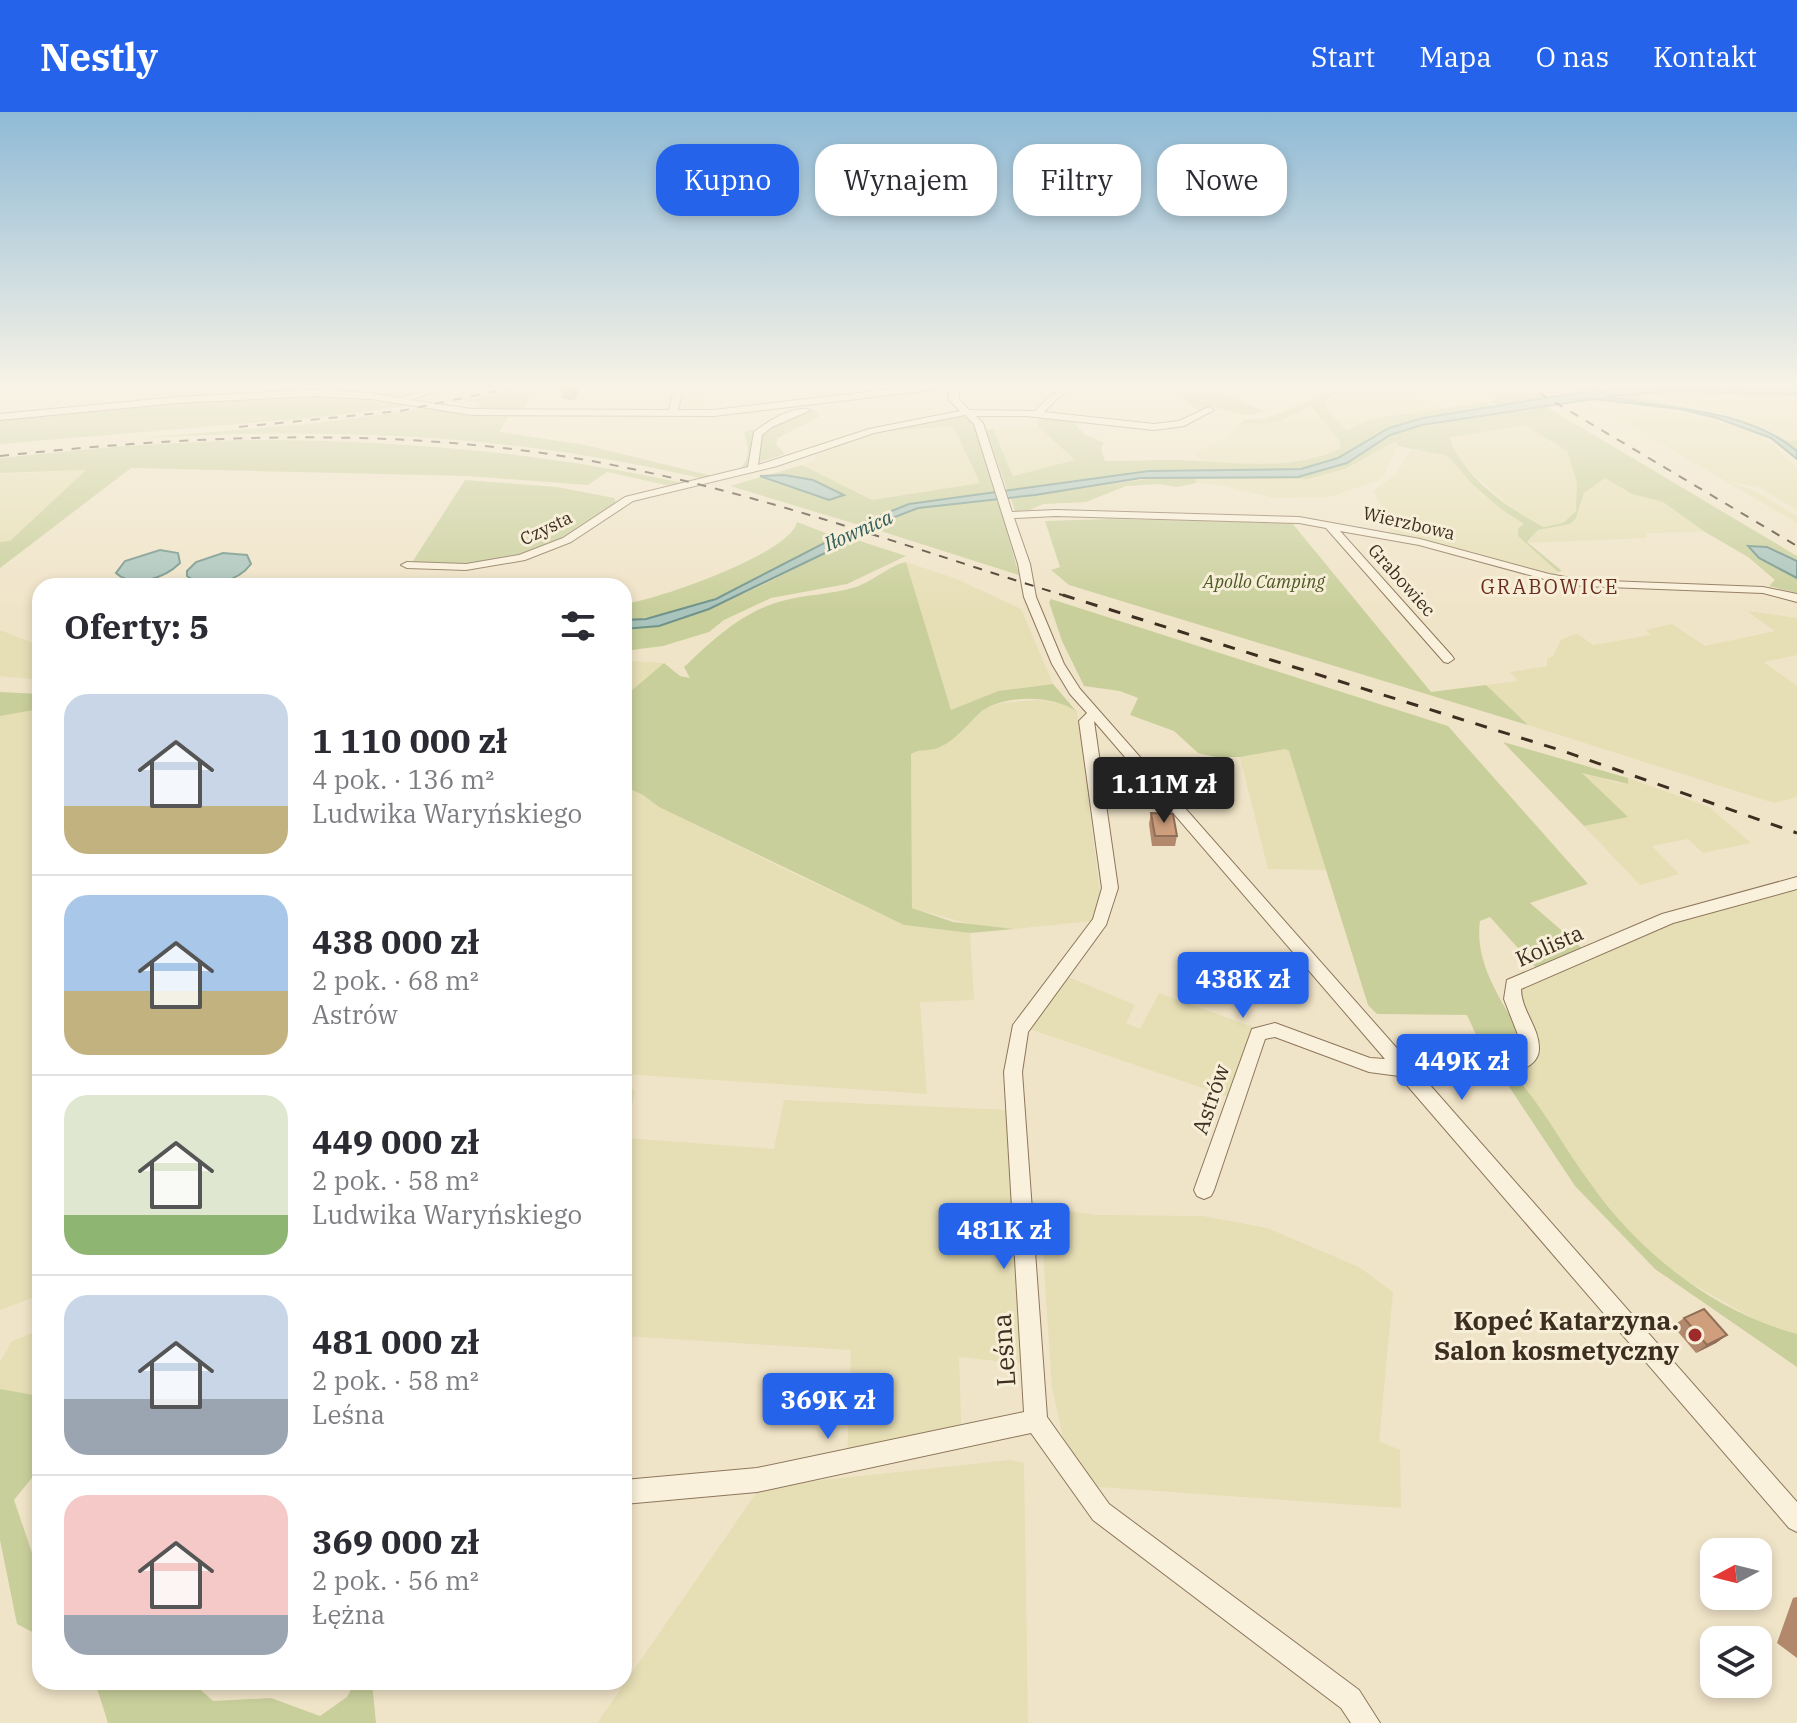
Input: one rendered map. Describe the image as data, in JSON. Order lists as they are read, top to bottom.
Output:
{
  "streets": {
    "street": [
      "Wierzbowa",
      "Czysta",
      "Grabowiec",
      "Kolista",
      "Astrów",
      "Leśna"
    ]
  },
  "crossings": [
    ["Wierzbowa", "Grabowiec"],
    ["Kolista", "Astrów"]
  ],
  "districts": ["GRABOWICE"],
  "water": ["Iłownica"],
  "parks": ["Apollo Camping"],
  "places": ["Kopeć Katarzyna. Salon kosmetyczny"],
  "north": "left",
  "page": {
    "header": "Nestly",
    "nav": [
      "Start",
      "Mapa",
      "O nas",
      "Kontakt"
    ],
    "chip": [
      "Kupno",
      "Wynajem",
      "Filtry",
      "Nowe"
    ],
    "heading": "Oferty: 5",
    "list": [
      {
        "name": "1 110 000 zł",
        "note": "4 pok. · 136 m² · Ludwika Waryńskiego"
      },
      {
        "name": "438 000 zł",
        "note": "2 pok. · 68 m² · Astrów"
      },
      {
        "name": "449 000 zł",
        "note": "2 pok. · 58 m² · Ludwika Waryńskiego"
      },
      {
        "name": "481 000 zł",
        "note": "2 pok. · 58 m² · Leśna"
      },
      {
        "name": "369 000 zł",
        "note": "2 pok. · 56 m² · Łężna"
      }
    ],
    "price": [
      "1.11M zł",
      "438K zł",
      "449K zł",
      "481K zł",
      "369K zł"
    ]
  }
}
